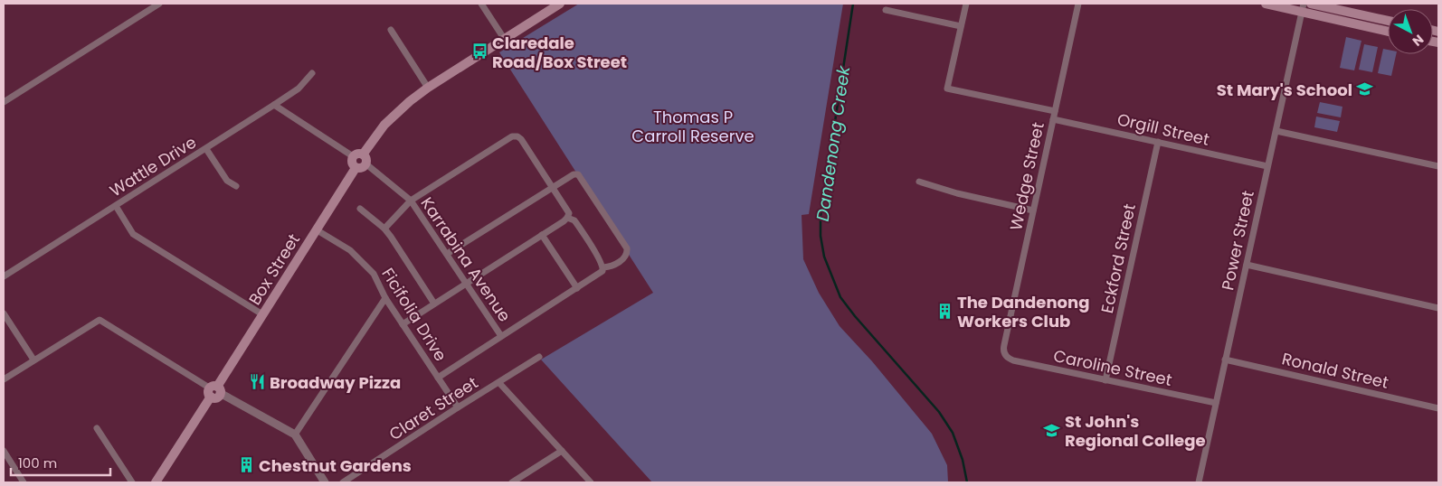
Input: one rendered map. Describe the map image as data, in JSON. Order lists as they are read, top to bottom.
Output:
{
  "streets": {
    "main road": ["Box Street"],
    "street": [
      "Orgill Street",
      "Wattle Drive",
      "Wedge Street",
      "Power Street",
      "Eckford Street",
      "Karrabina Avenue",
      "Ficifolia Drive",
      "Caroline Street",
      "Ronald Street",
      "Claret Street"
    ]
  },
  "crossings": [
    ["Orgill Street", "Wedge Street"],
    ["Orgill Street", "Power Street"],
    ["Orgill Street", "Eckford Street"],
    ["Wattle Drive", "Karrabina Avenue"],
    ["Wedge Street", "Caroline Street"],
    ["Power Street", "Caroline Street"],
    ["Power Street", "Ronald Street"],
    ["Eckford Street", "Caroline Street"],
    ["Karrabina Avenue", "Box Street"],
    ["Box Street", "Ficifolia Drive"],
    ["Ficifolia Drive", "Claret Street"]
  ],
  "water": ["Dandenong Creek"],
  "parks": ["Thomas P Carroll Reserve"],
  "places": {
    "bus stop": ["Claredale Road/Box Street"],
    "school or university": ["St Mary's School", "St John's Regional College"],
    "building": ["The Dandenong Workers Club", "Chestnut Gardens"],
    "restaurant": ["Broadway Pizza"]
  },
  "scale_bar": "100 m",
  "north": "bottom right"
}
